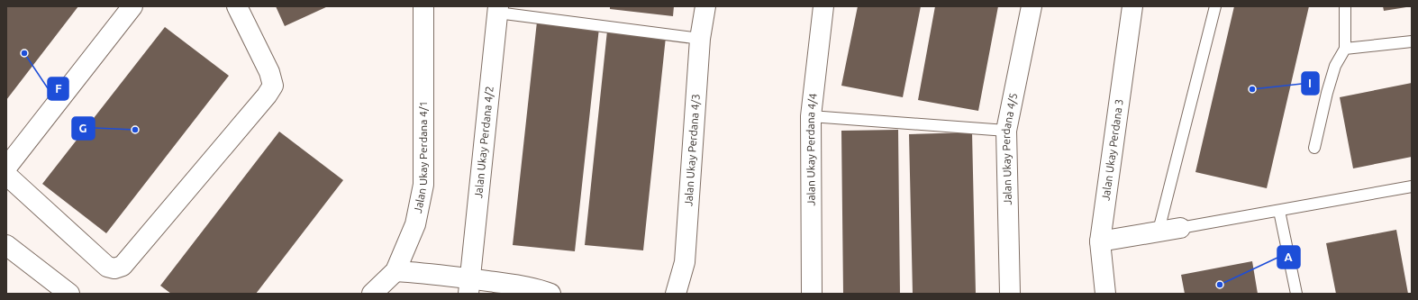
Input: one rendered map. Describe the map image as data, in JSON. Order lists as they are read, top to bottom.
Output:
{
  "streets": {
    "street": [
      "Jalan Ukay Perdana 4/2",
      "Jalan Ukay Perdana 4/4",
      "Jalan Ukay Perdana 4/5",
      "Jalan Ukay Perdana 3",
      "Jalan Ukay Perdana 4/3",
      "Jalan Ukay Perdana 4/1"
    ]
  },
  "places": [
    "F",
    "I",
    "G",
    "A"
  ]
}
